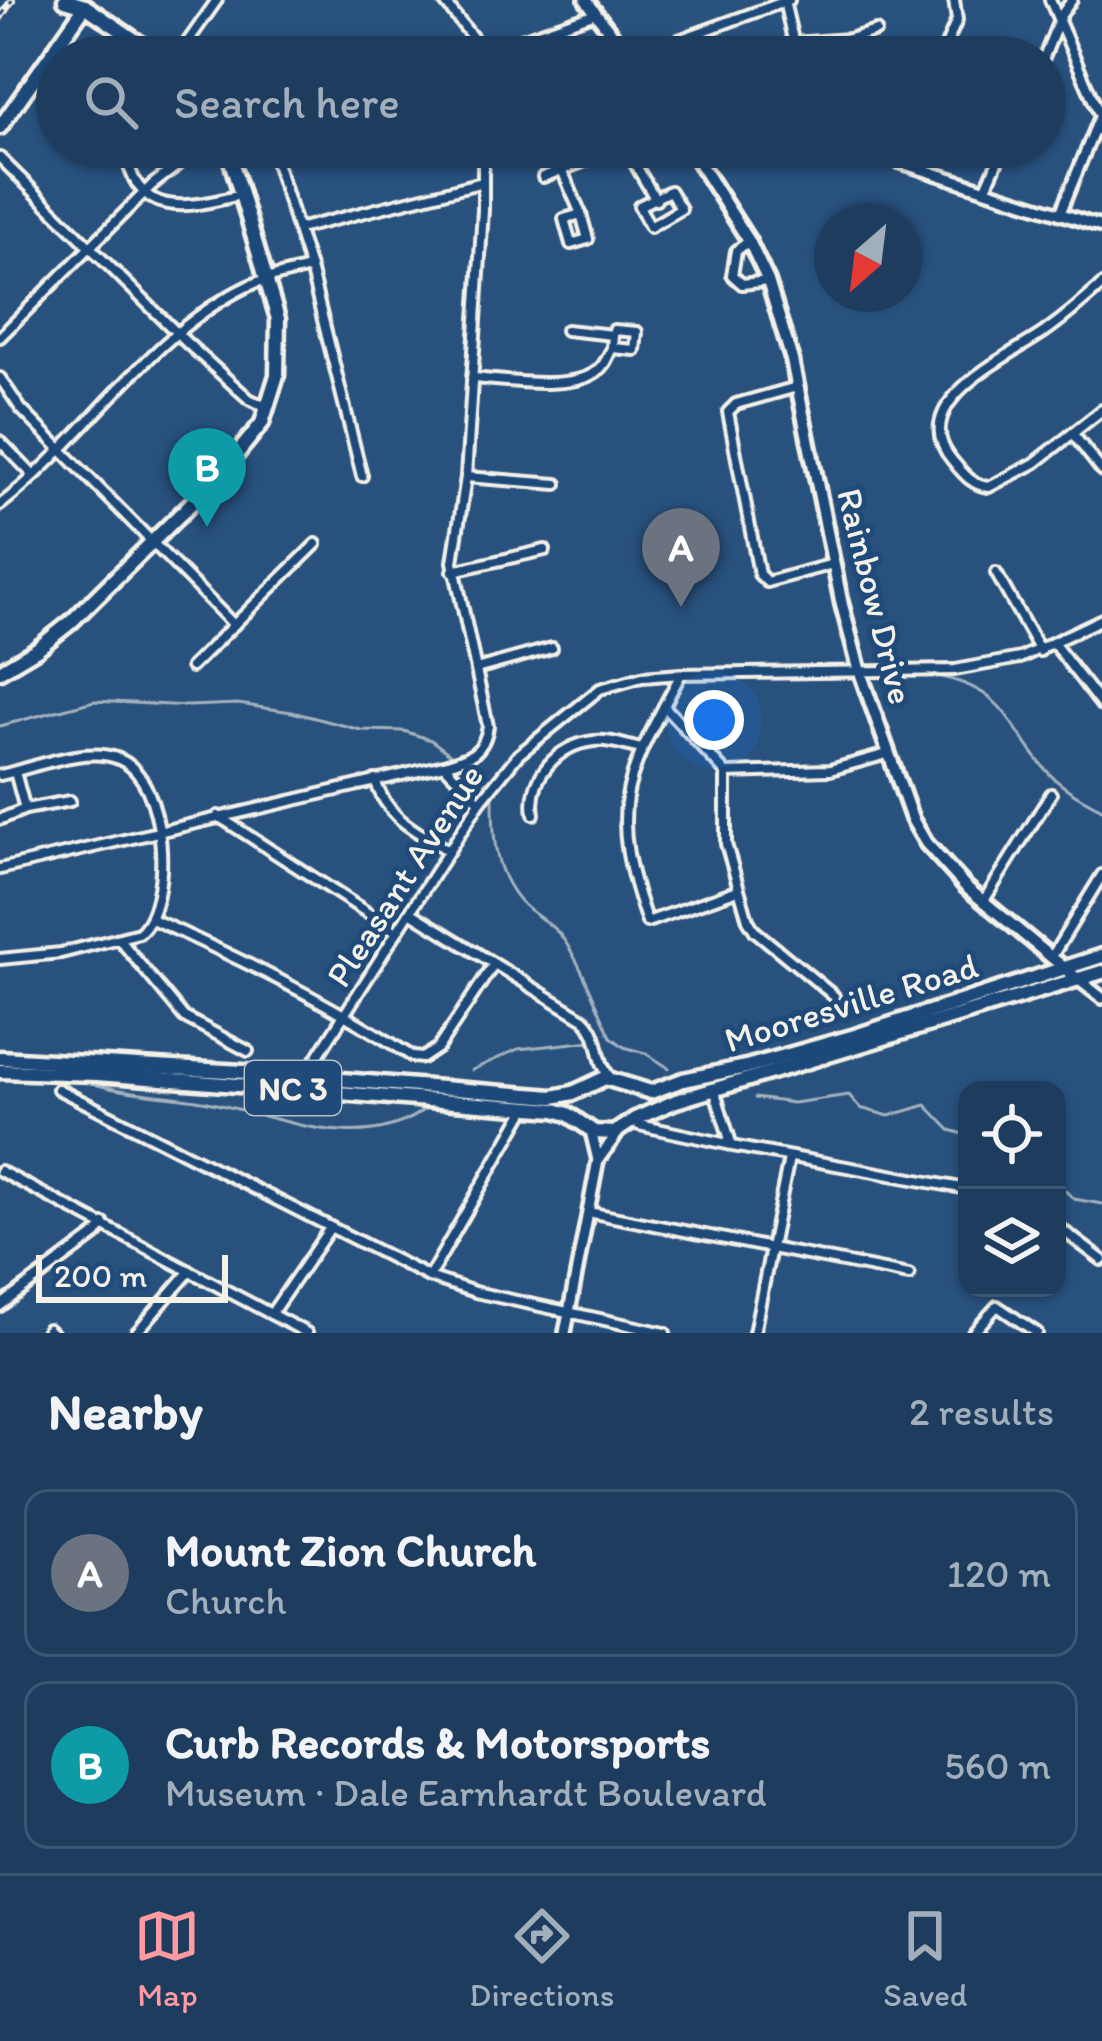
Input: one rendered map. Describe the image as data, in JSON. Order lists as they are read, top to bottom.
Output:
{
  "streets": {
    "main road": ["Rainbow Drive", "Mooresville Road", "NC 3"],
    "street": ["Pleasant Avenue"]
  },
  "crossings": [
    ["Rainbow Drive", "Pleasant Avenue"],
    ["Rainbow Drive", "Mooresville Road"]
  ],
  "scale_bar": "200 m",
  "north": "bottom left",
  "page": {
    "search": "Search here",
    "pins": ["B", "A"],
    "scale": "200 m",
    "heading": ["Nearby", "2 results"],
    "list": [
      {
        "mark": "A",
        "name": "Mount Zion Church",
        "note": "Church",
        "value": "120 m"
      },
      {
        "mark": "B",
        "name": "Curb Records & Motorsports",
        "note": "Museum · Dale Earnhardt Boulevard",
        "value": "560 m"
      }
    ],
    "nav": ["Map", "Directions", "Saved"]
  }
}
